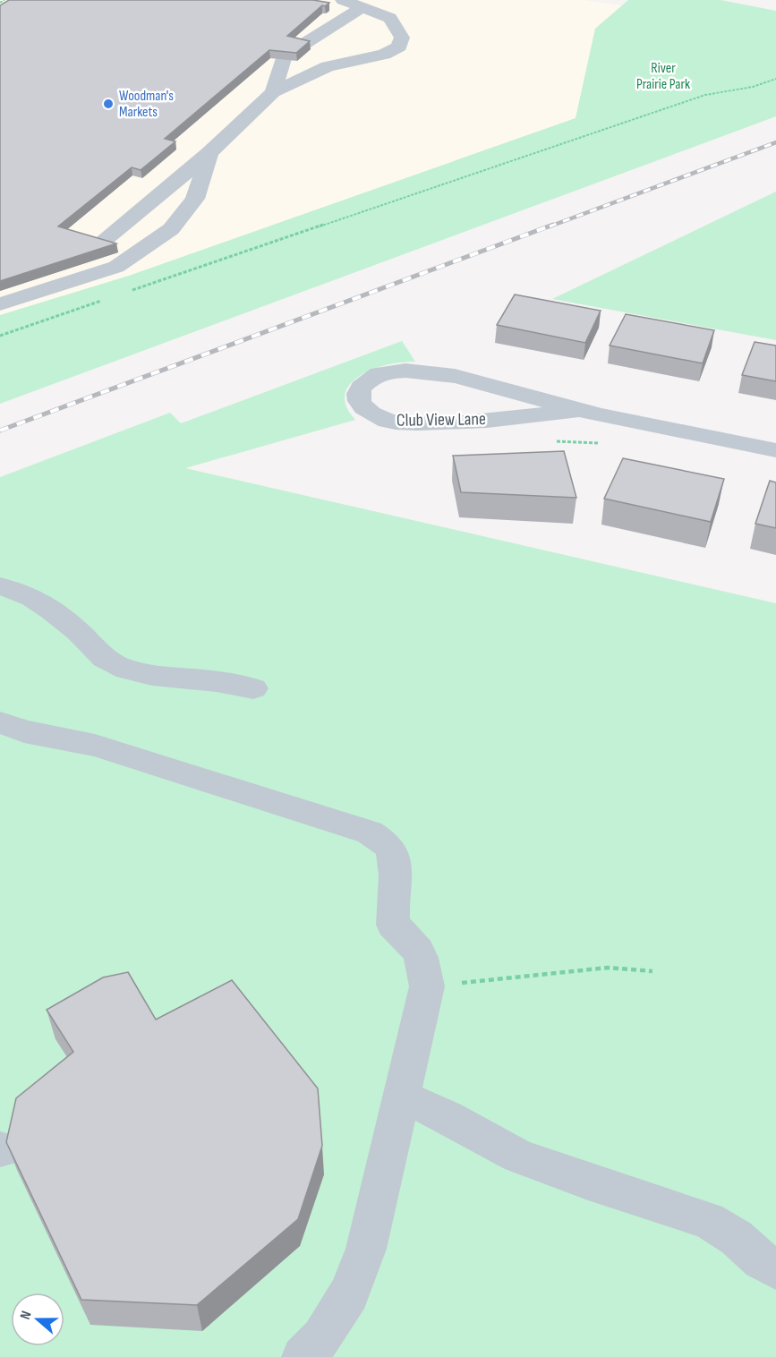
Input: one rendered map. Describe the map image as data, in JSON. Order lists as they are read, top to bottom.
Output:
{
  "streets": {
    "street": ["Club View Lane"]
  },
  "parks": ["River Prairie Park"],
  "places": ["Woodman's Markets"],
  "north": "left"
}
